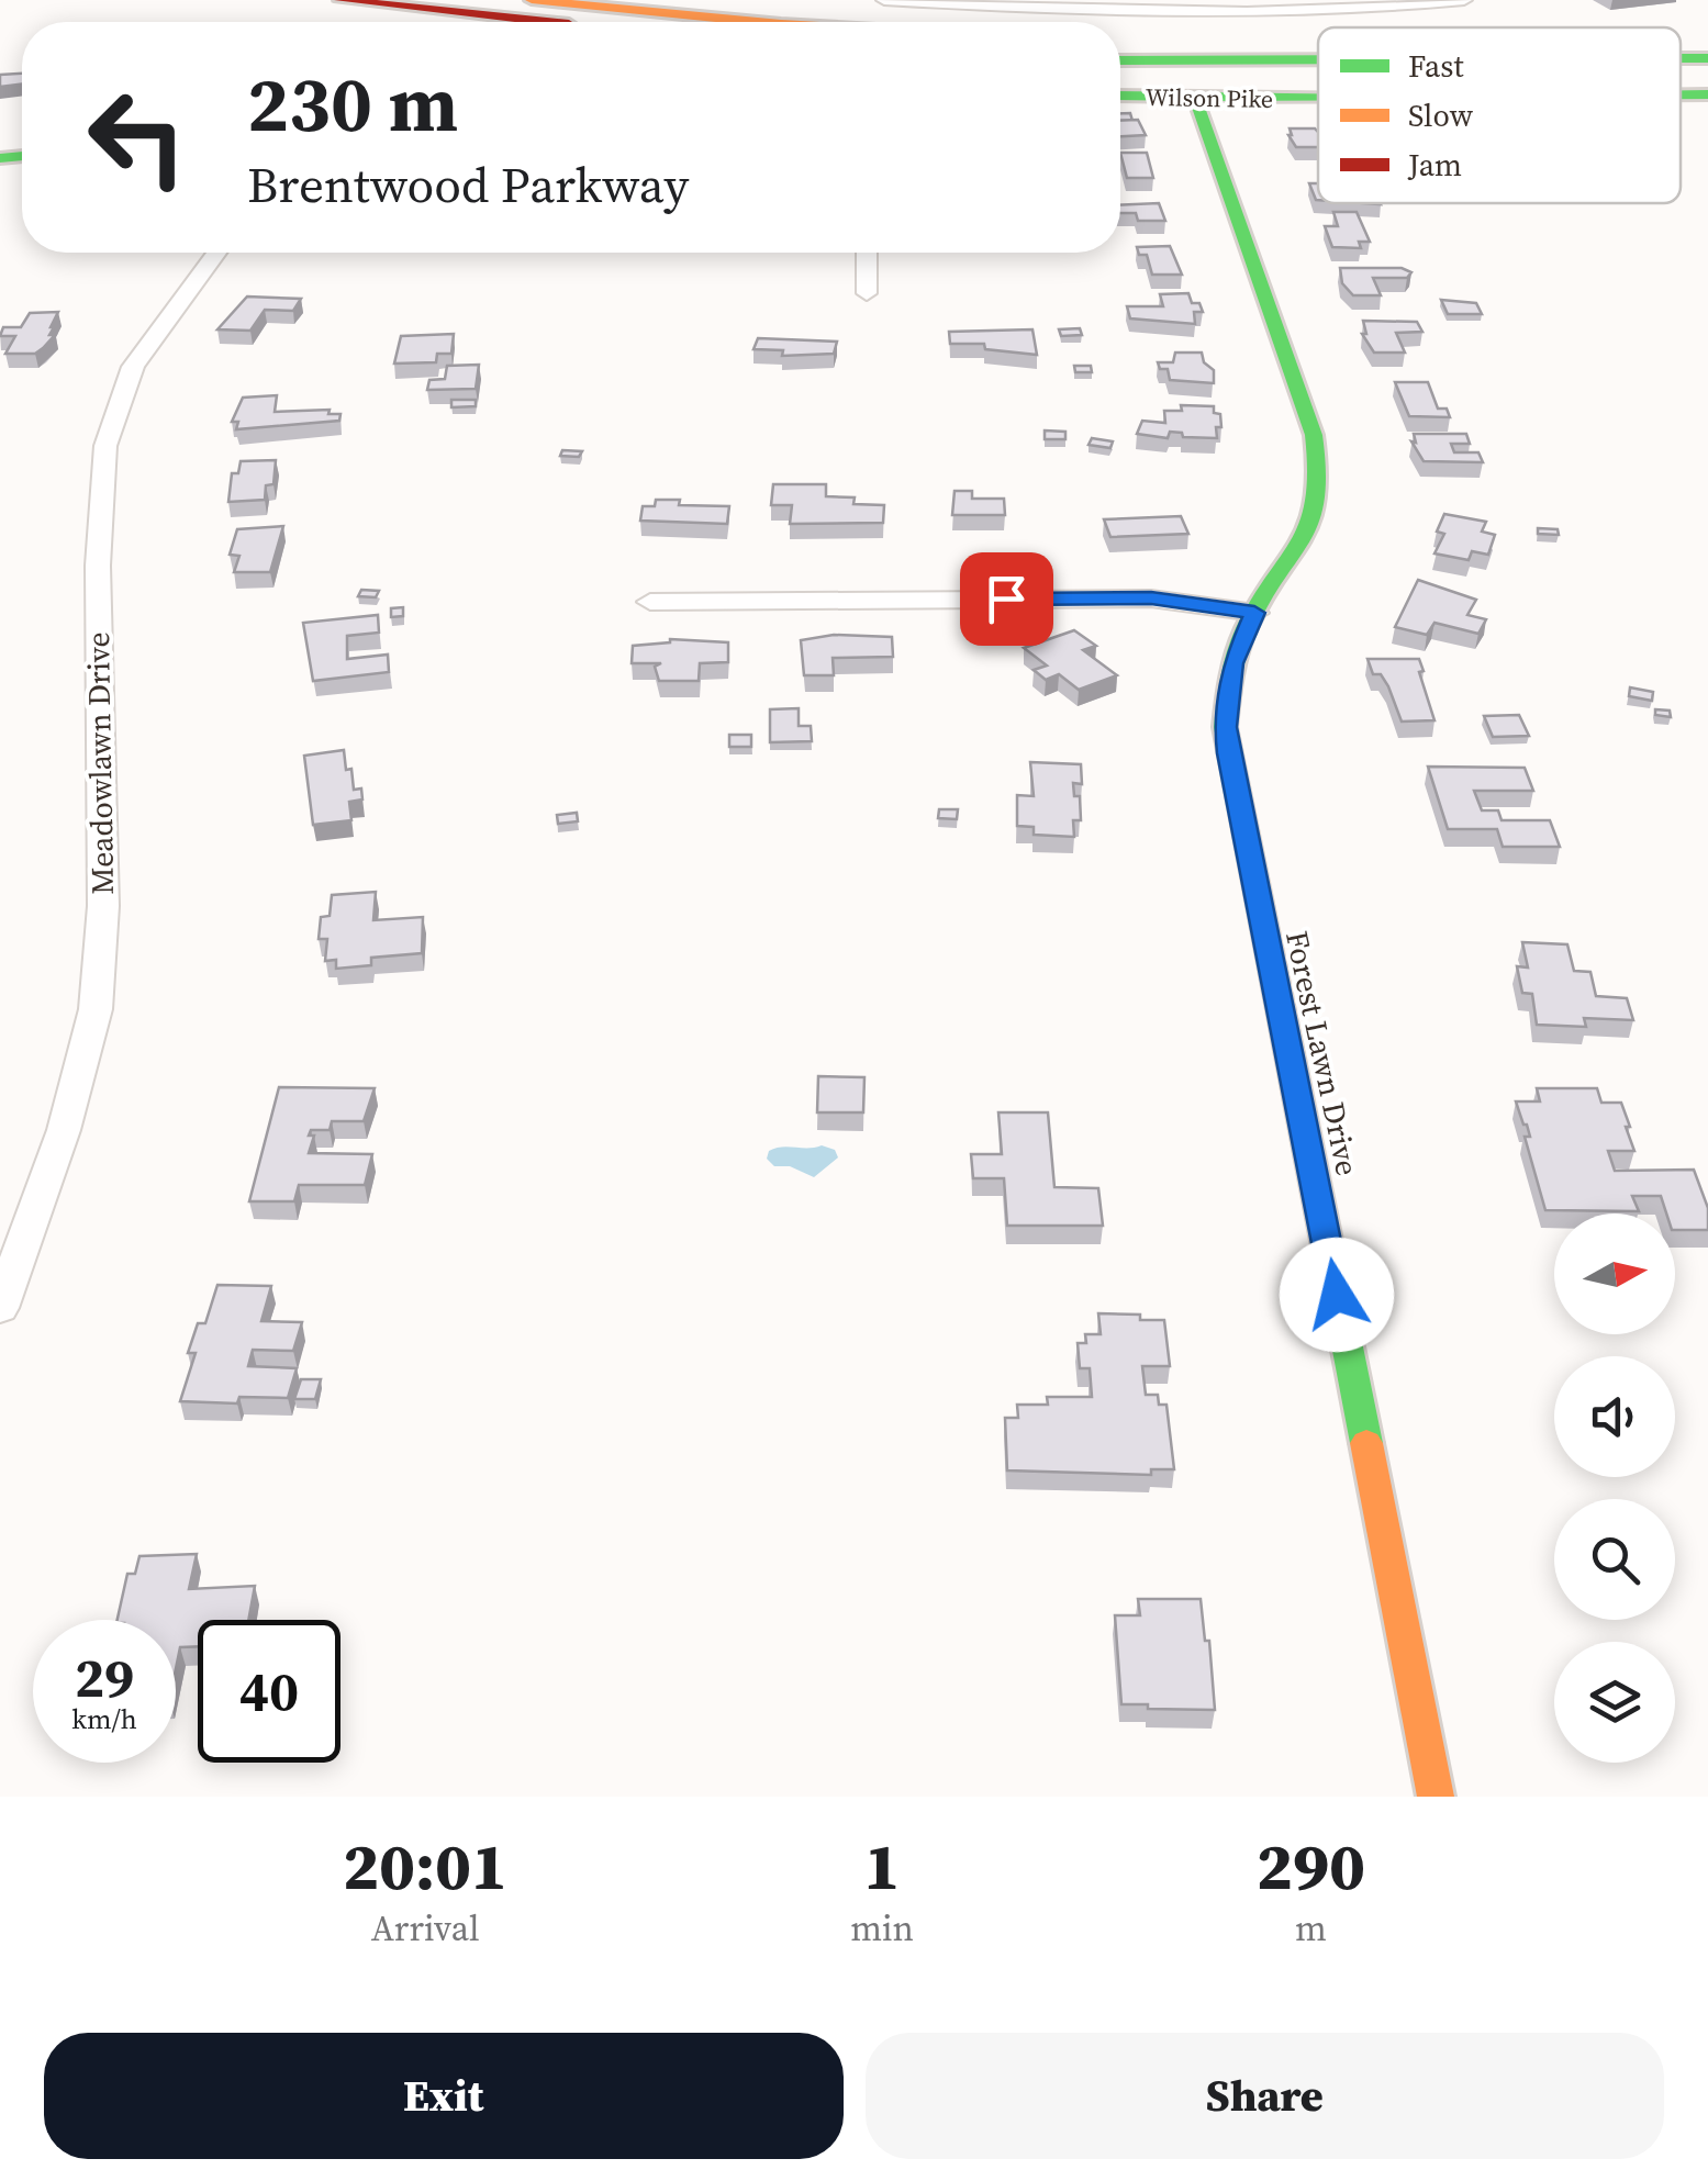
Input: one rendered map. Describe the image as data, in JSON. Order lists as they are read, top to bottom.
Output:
{
  "streets": {
    "main road": ["Wilson Pike", "Forest Lawn Drive"],
    "street": ["Meadowlawn Drive"]
  },
  "crossings": [
    ["Wilson Pike", "Forest Lawn Drive"]
  ],
  "legend": ["Fast", "Slow", "Jam"],
  "north": "right",
  "page": {
    "turn": ["230 m", "Brentwood Parkway"],
    "speed": "29 km/h",
    "limit": "40",
    "eta": [
      "20:01",
      "Arrival",
      "1",
      "min",
      "290",
      "m"
    ],
    "buttons": ["Exit", "Share"]
  }
}
